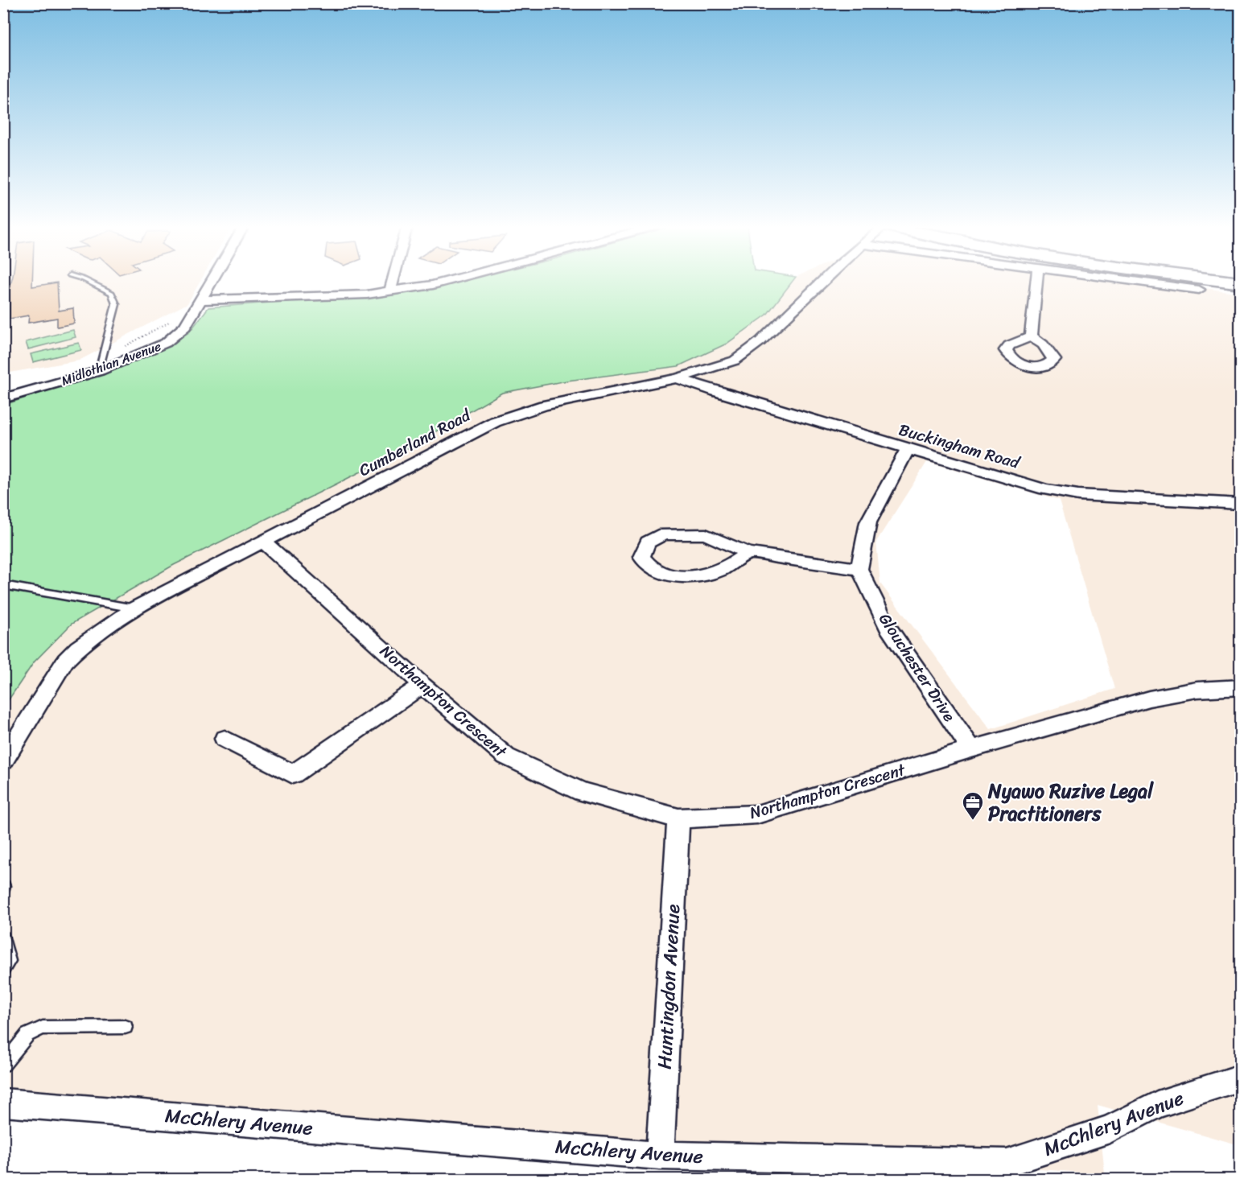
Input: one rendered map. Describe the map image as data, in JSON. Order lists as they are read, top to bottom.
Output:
{
  "streets": {
    "street": [
      "Midlothian Avenue",
      "Cumberland Road",
      "Buckingham Road",
      "Glouchester Drive",
      "Northampton Crescent",
      "Huntingdon Avenue",
      "McChlery Avenue"
    ]
  },
  "crossings": [
    ["Cumberland Road", "Buckingham Road"],
    ["Cumberland Road", "Northampton Crescent"],
    ["Glouchester Drive", "Northampton Crescent"],
    ["Northampton Crescent", "Huntingdon Avenue"],
    ["Huntingdon Avenue", "McChlery Avenue"]
  ],
  "places": {
    "office": ["Nyawo Ruzive Legal Practitioners"]
  }
}
